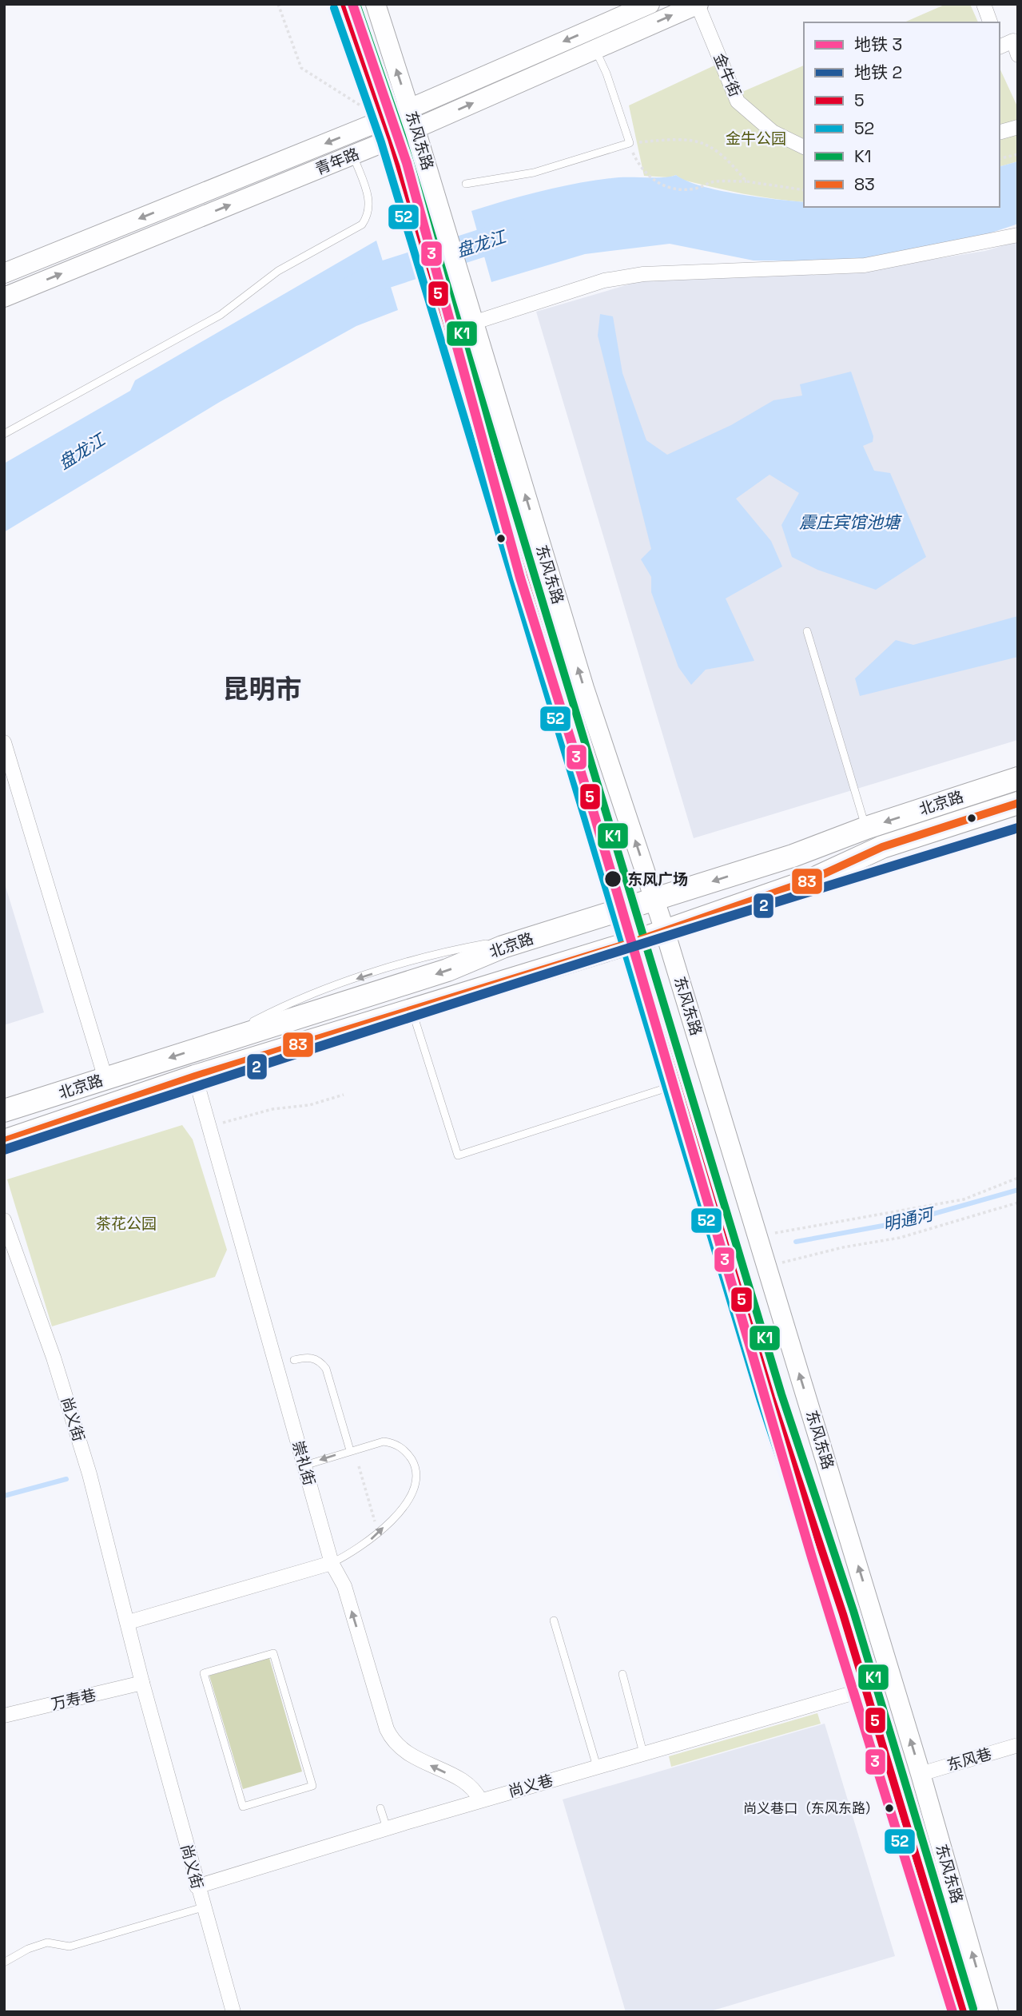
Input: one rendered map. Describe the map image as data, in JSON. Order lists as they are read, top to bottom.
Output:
{
  "streets": {
    "main road": ["东风东路", "青年路", "北京路"],
    "street": [
      "金牛街",
      "尚义街",
      "崇礼街",
      "万寿巷",
      "东风巷",
      "尚义巷"
    ]
  },
  "crossings": [
    ["金牛街", "青年路"],
    ["东风东路", "青年路"],
    ["东风东路", "北京路"],
    ["东风东路", "东风巷"],
    ["东风东路", "尚义巷"],
    ["北京路", "崇礼街"],
    ["尚义街", "万寿巷"],
    ["尚义街", "尚义巷"],
    ["崇礼街", "尚义巷"]
  ],
  "districts": ["昆明市"],
  "water": ["盘龙江", "震庄宾馆池塘", "明通河"],
  "parks": ["金牛公园", "茶花公园"],
  "places": ["东风广场", "尚义巷口（东风东路）"],
  "lines": [
    "metro line 3",
    "transit line 5",
    "transit line K1",
    "transit line 52",
    "transit line 83",
    "metro line 2"
  ],
  "legend": [
    "地铁 3",
    "地铁 2",
    "5",
    "52",
    "K1",
    "83"
  ]
}
